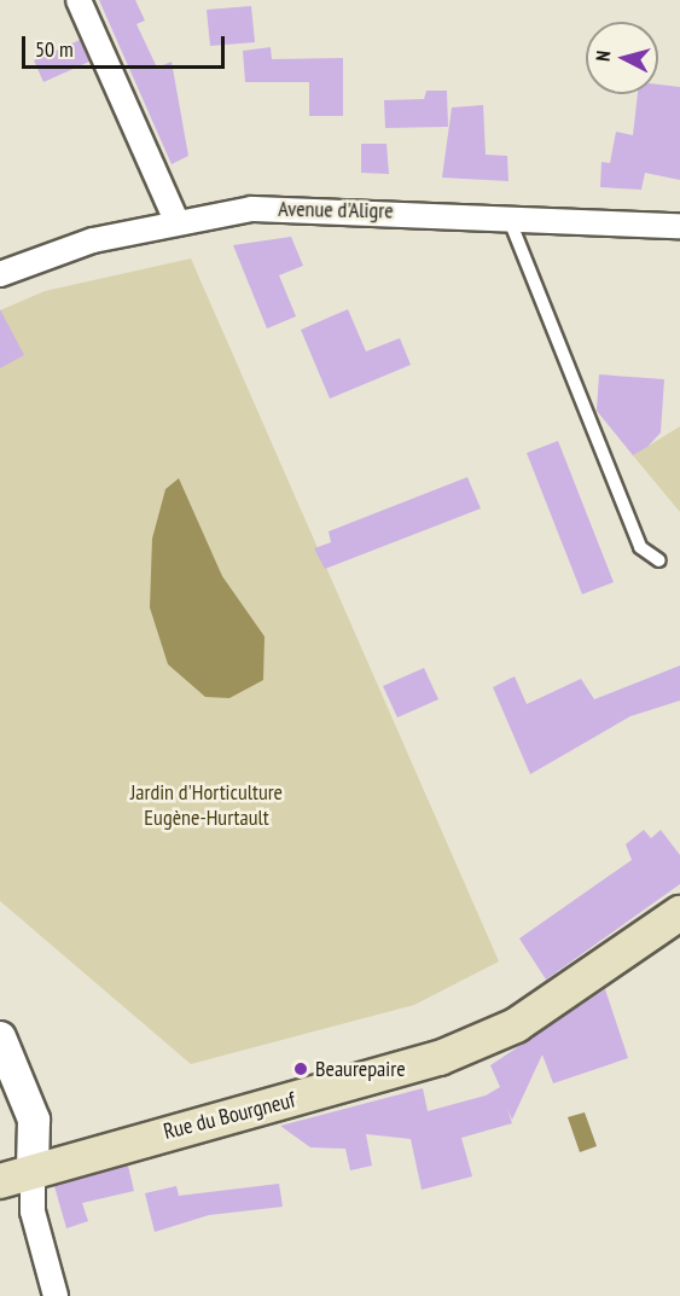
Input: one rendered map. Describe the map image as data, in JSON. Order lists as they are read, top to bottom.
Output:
{
  "streets": {
    "main road": ["Rue du Bourgneuf"],
    "street": ["Avenue d'Aligre"]
  },
  "parks": ["Jardin d'Horticulture Eugène-Hurtault"],
  "places": ["Beaurepaire"],
  "scale_bar": "50 m",
  "north": "left"
}
